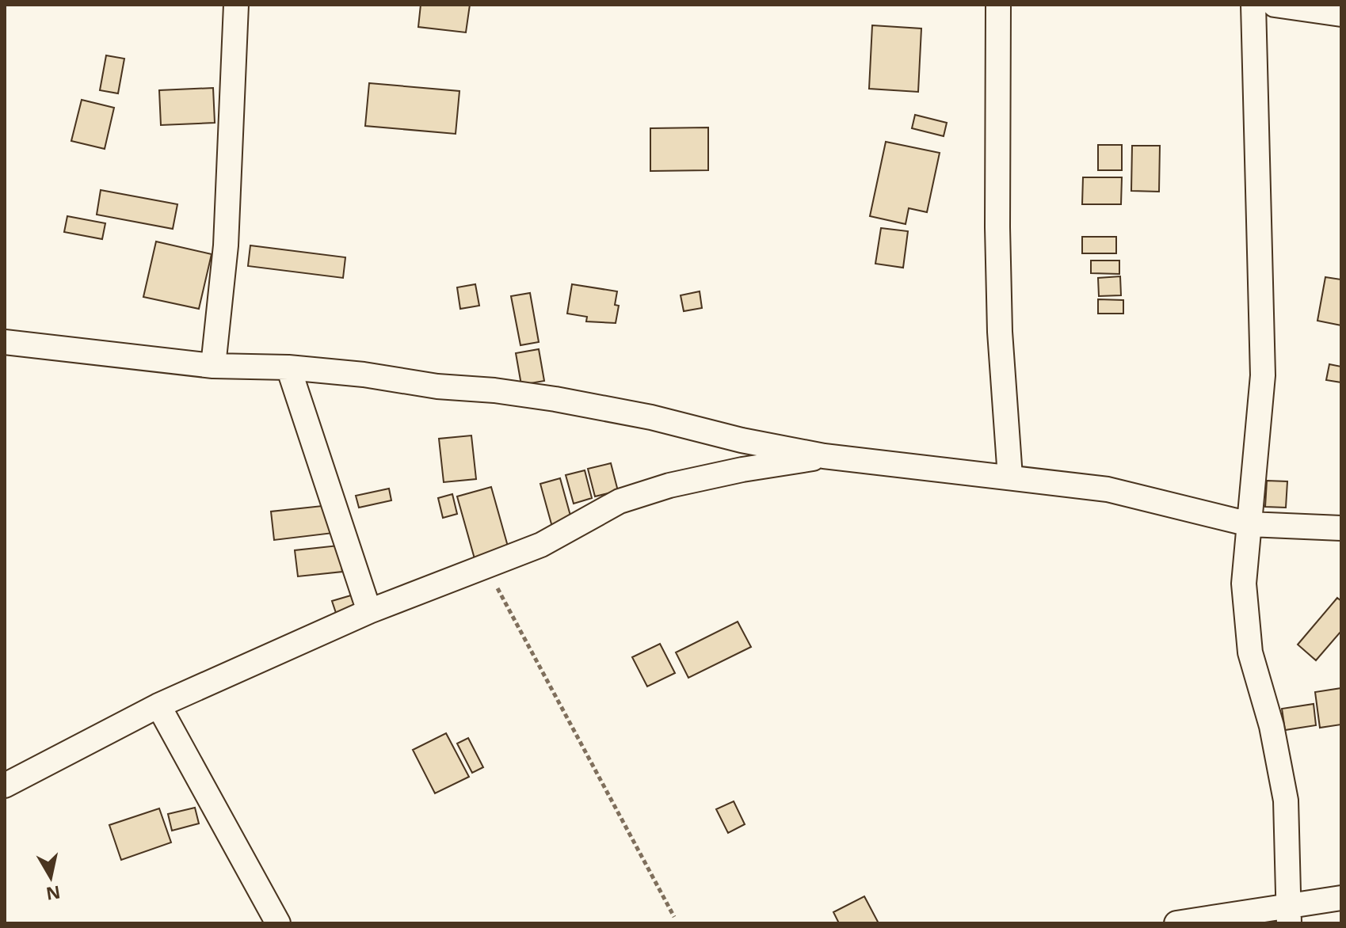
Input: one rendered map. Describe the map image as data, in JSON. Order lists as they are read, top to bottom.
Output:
{
  "north": "bottom"
}
